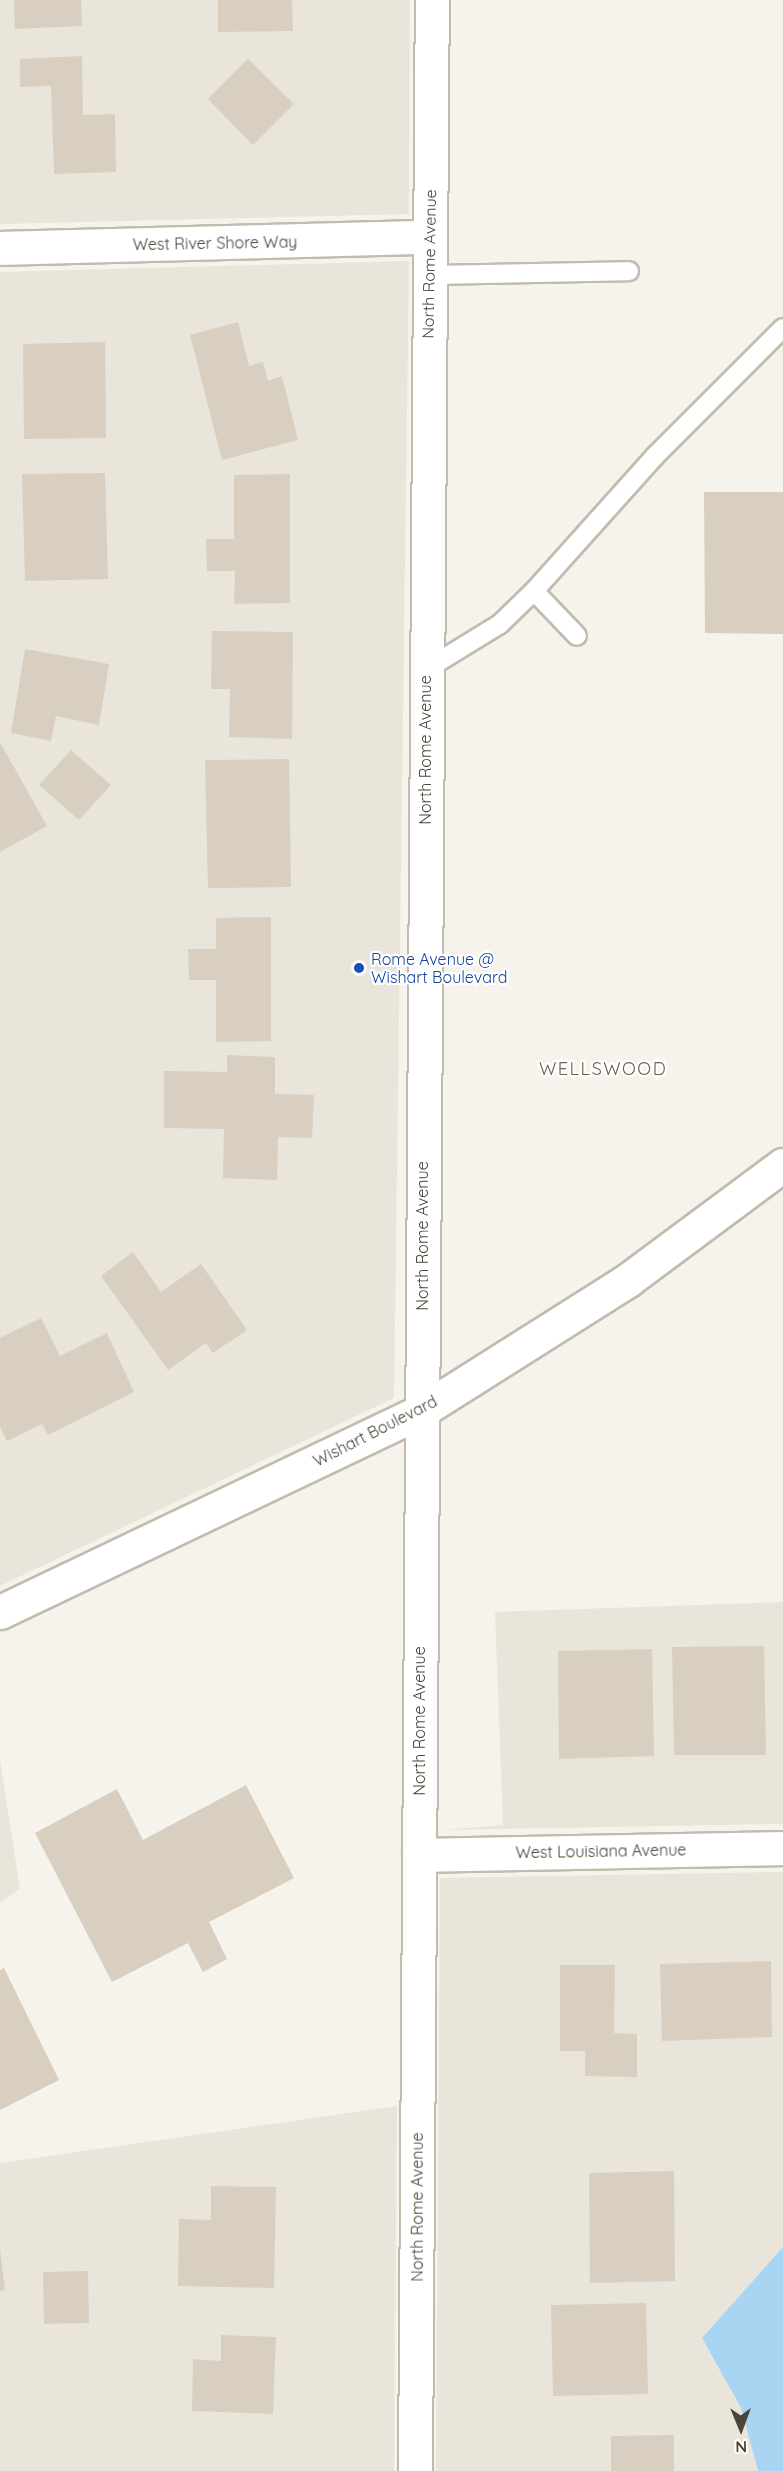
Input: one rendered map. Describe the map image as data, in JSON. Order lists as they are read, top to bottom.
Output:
{
  "streets": {
    "street": [
      "West River Shore Way",
      "North Rome Avenue",
      "Wishart Boulevard",
      "West Louisiana Avenue"
    ]
  },
  "crossings": [
    ["West River Shore Way", "North Rome Avenue"],
    ["North Rome Avenue", "Wishart Boulevard"],
    ["North Rome Avenue", "West Louisiana Avenue"]
  ],
  "districts": ["WELLSWOOD"],
  "places": ["Rome Avenue @ Wishart Boulevard"],
  "north": "bottom"
}
